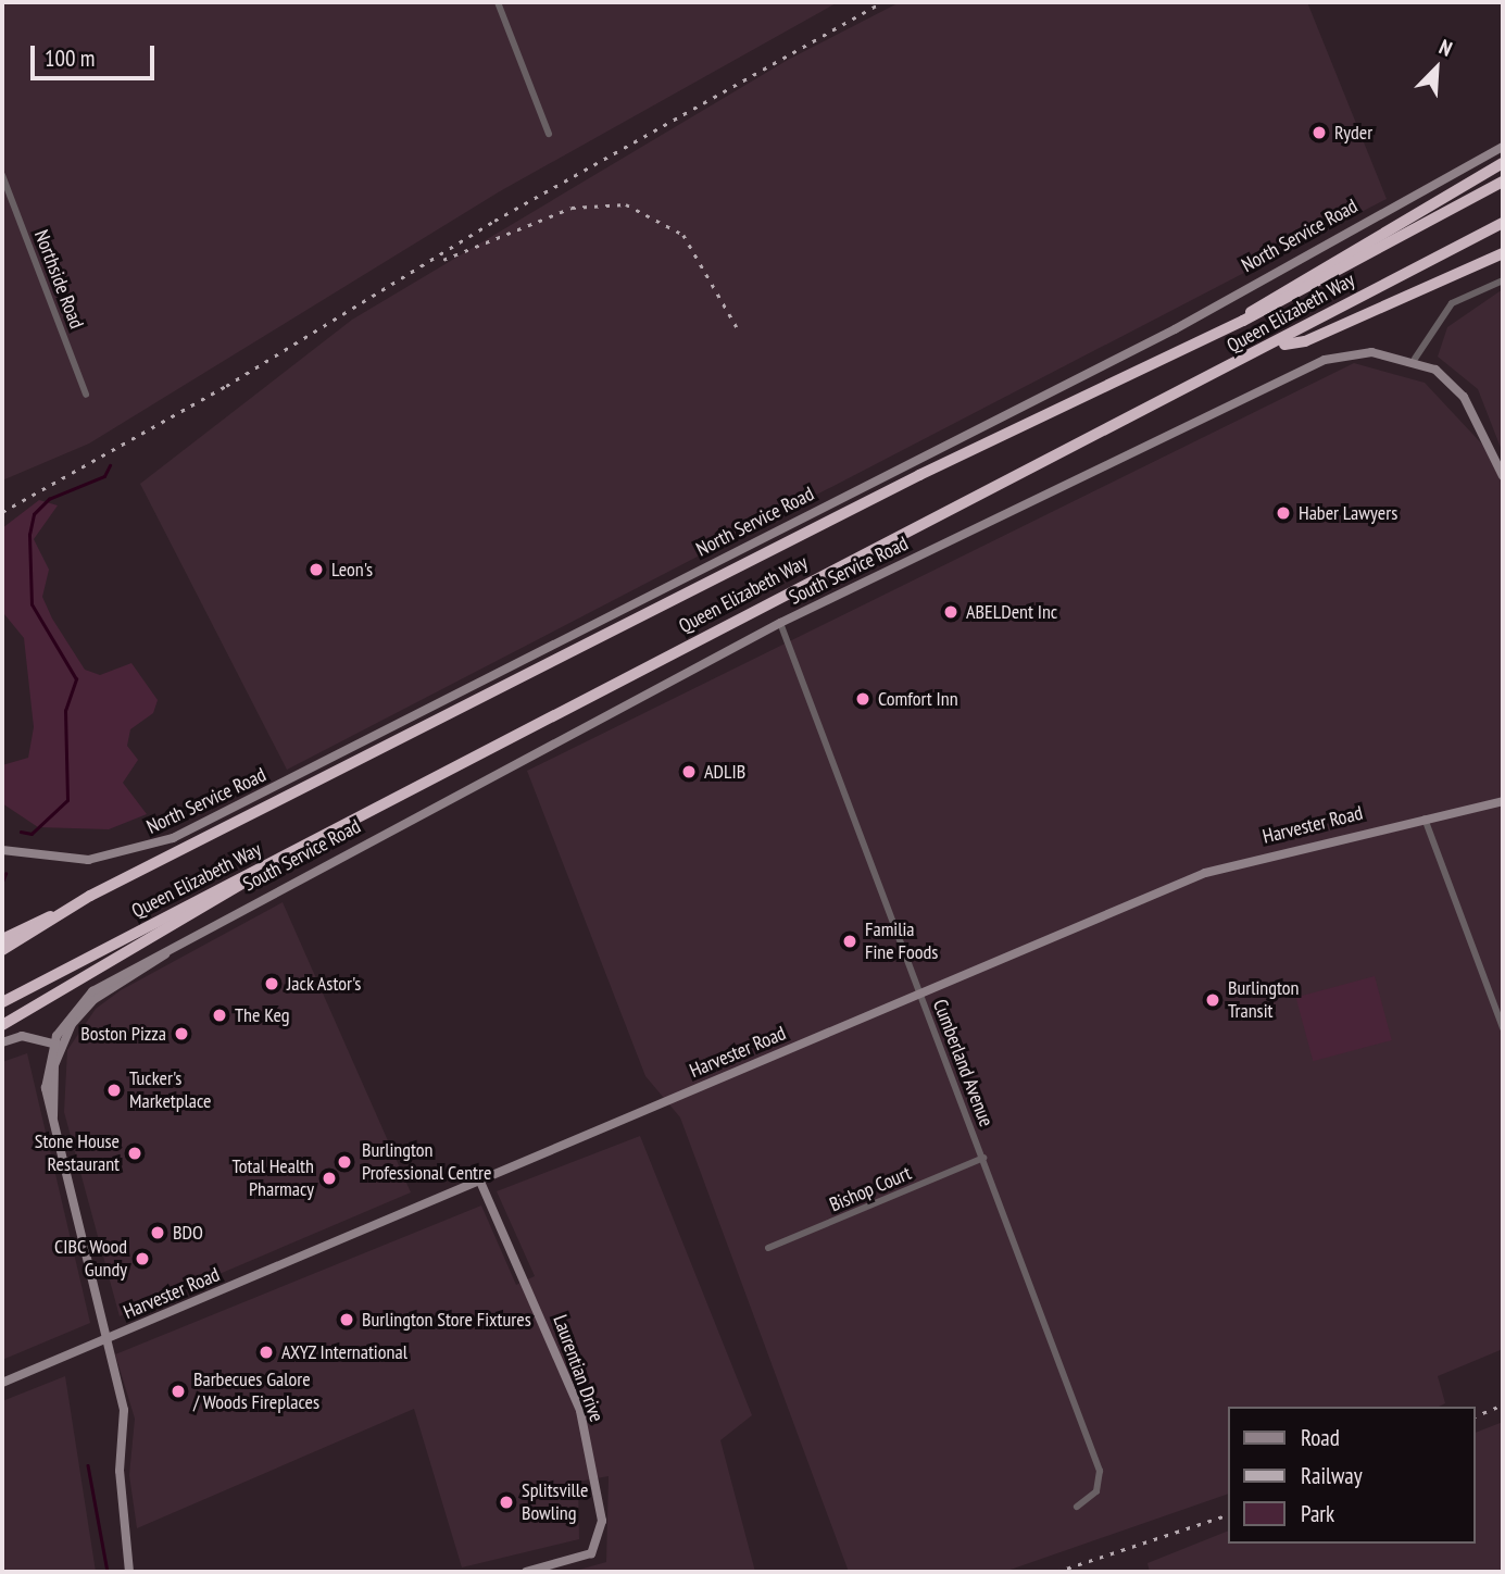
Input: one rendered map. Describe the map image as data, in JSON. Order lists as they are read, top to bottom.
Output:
{
  "streets": {
    "highway": ["Queen Elizabeth Way"],
    "street": [
      "North Service Road",
      "Northside Road",
      "South Service Road",
      "Harvester Road",
      "Cumberland Avenue",
      "Bishop Court",
      "Laurentian Drive"
    ]
  },
  "crossings": [
    ["South Service Road", "Harvester Road"],
    ["South Service Road", "Cumberland Avenue"],
    ["Harvester Road", "Cumberland Avenue"],
    ["Harvester Road", "Laurentian Drive"],
    ["Cumberland Avenue", "Bishop Court"]
  ],
  "places": [
    "Ryder",
    "Haber Lawyers",
    "Leon's",
    "ABELDent Inc",
    "Comfort Inn",
    "ADLIB",
    "Familia Fine Foods",
    "Jack Astor's",
    "Burlington Transit",
    "The Keg",
    "Boston Pizza",
    "Tucker's Marketplace",
    "Stone House Restaurant",
    "Burlington Professional Centre",
    "Total Health Pharmacy",
    "BDO",
    "CIBC Wood Gundy",
    "Burlington Store Fixtures",
    "AXYZ International",
    "Barbecues Galore / Woods Fireplaces",
    "Splitsville Bowling"
  ],
  "legend": ["Road", "Railway", "Park"],
  "scale_bar": "100 m",
  "north": "top right"
}
